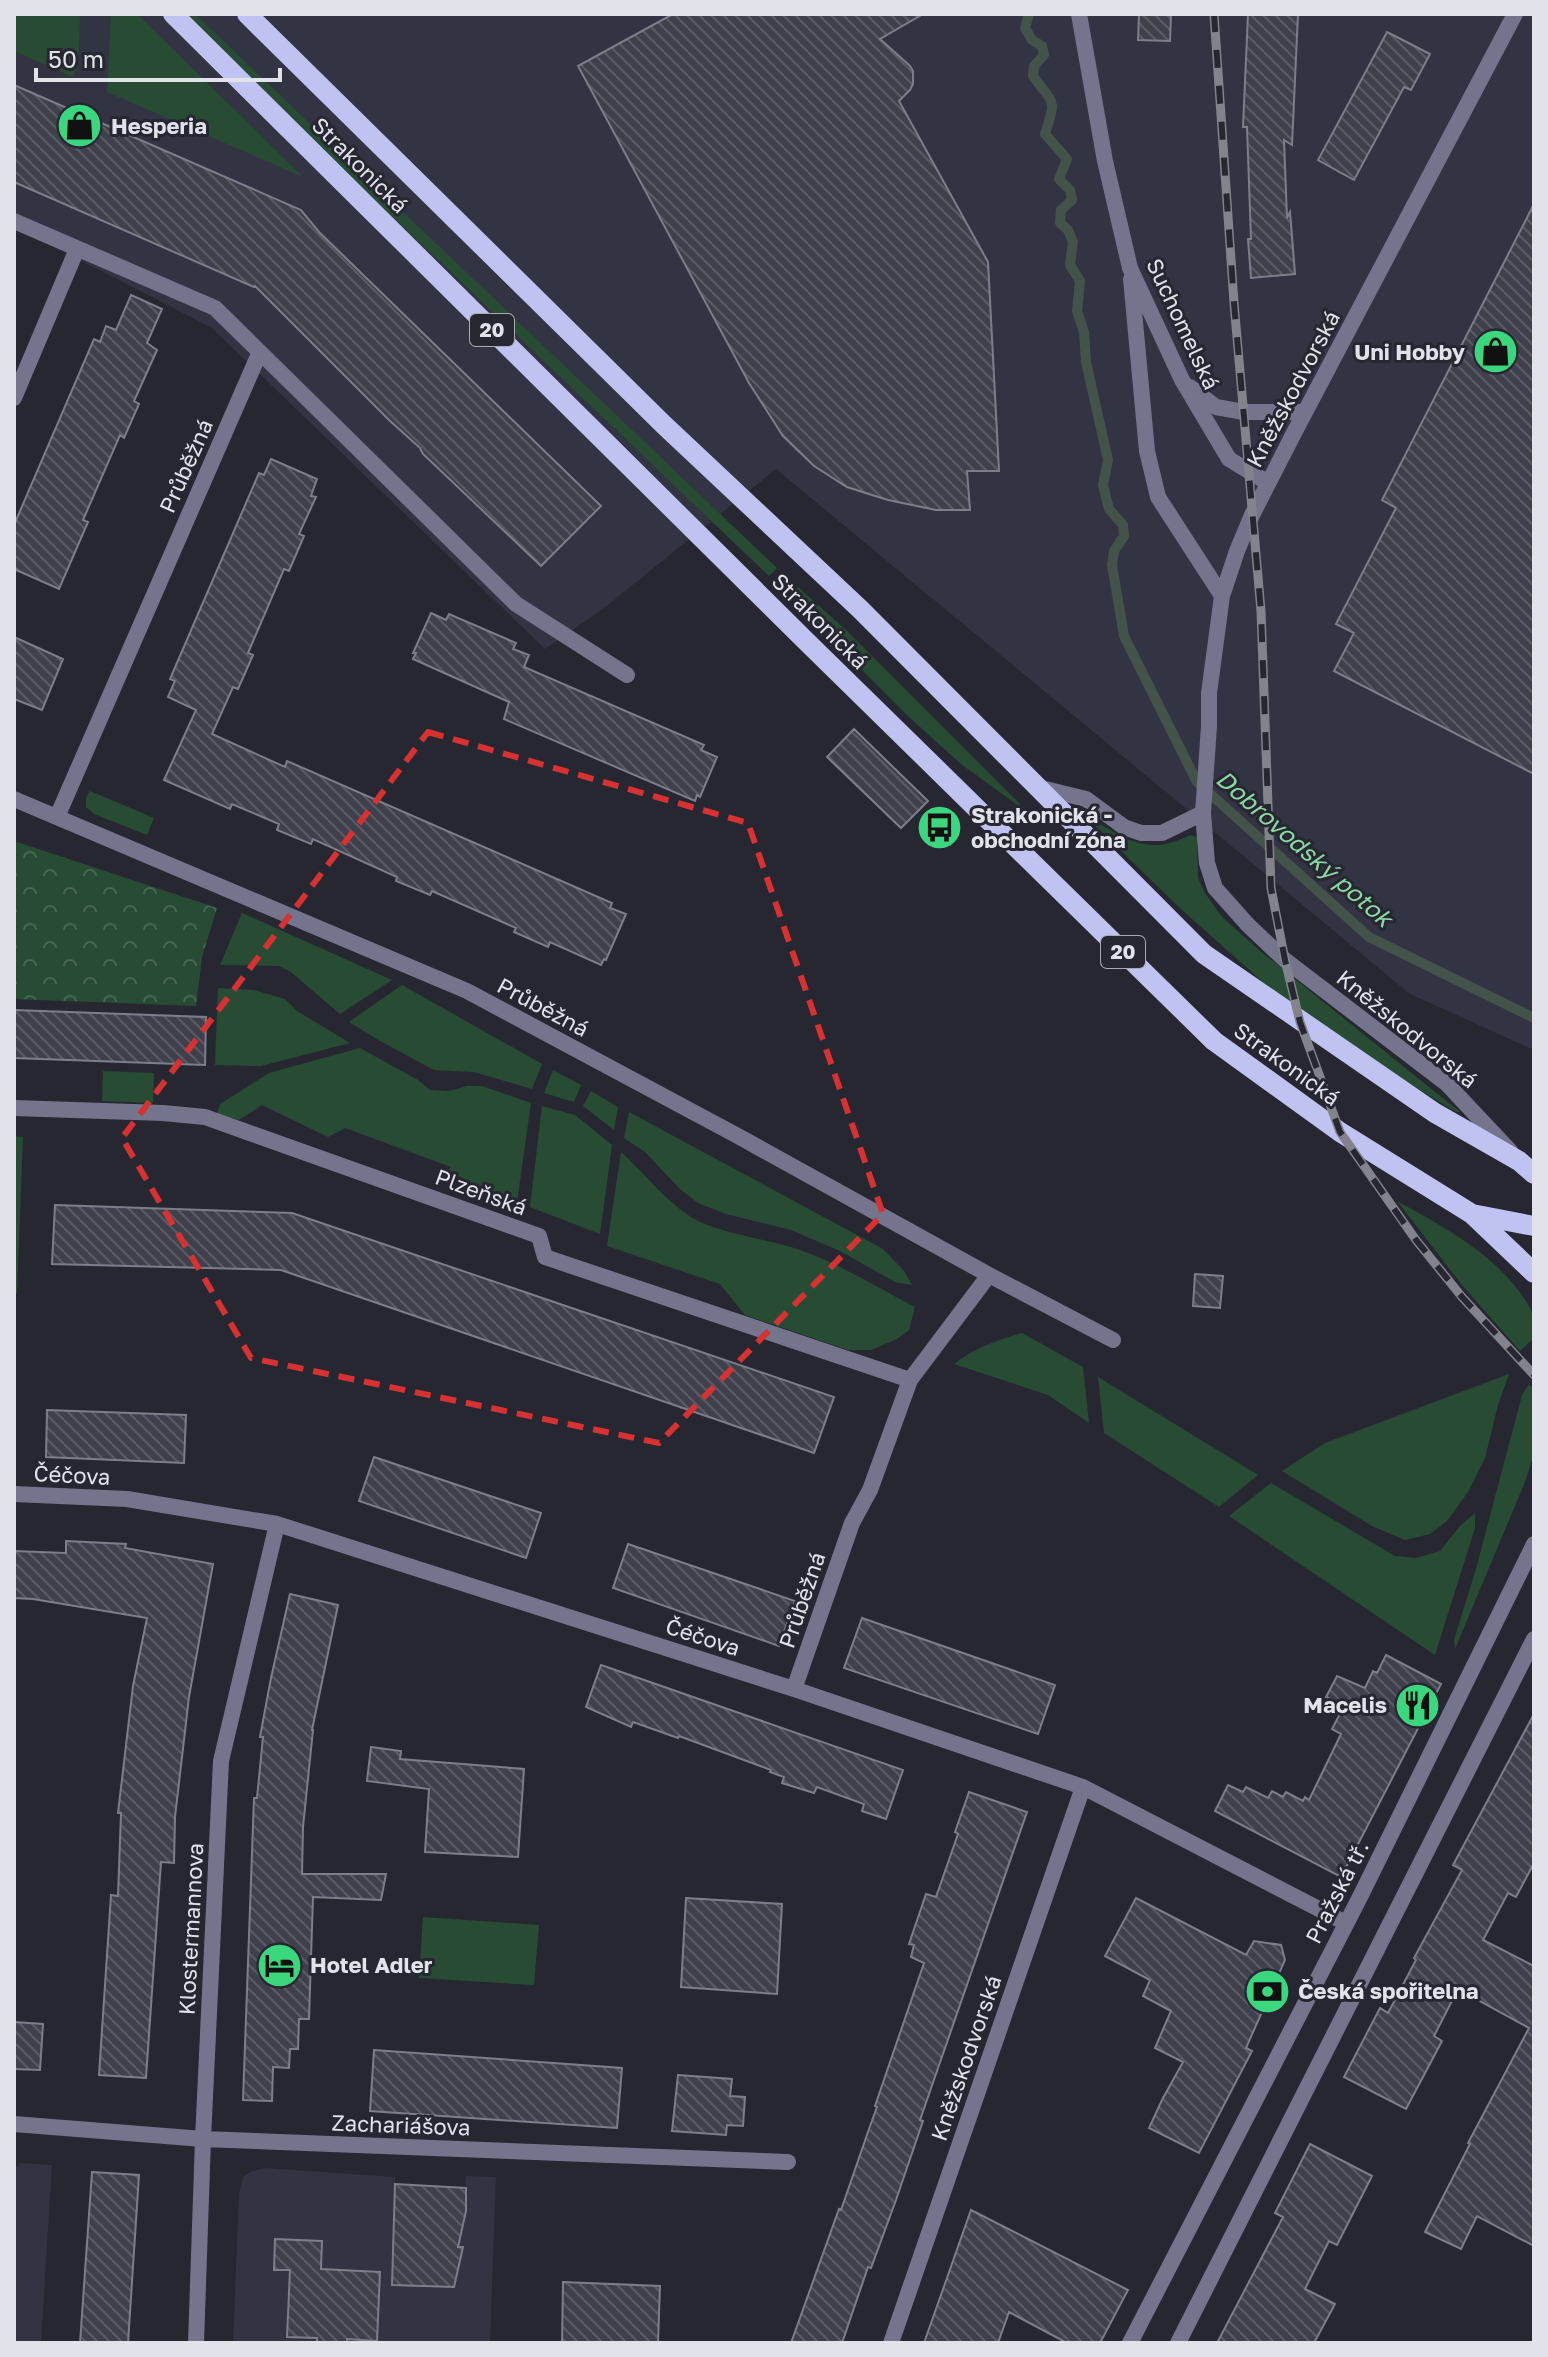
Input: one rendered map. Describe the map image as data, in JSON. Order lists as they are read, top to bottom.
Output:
{
  "streets": {
    "main road": ["Strakonická", "20"],
    "street": [
      "Suchomelská",
      "Kněžskodvorská",
      "Průběžná",
      "Plzeňská",
      "Čéčova",
      "Pražská tř.",
      "Klostermannova",
      "Zachariášova"
    ]
  },
  "crossings": [
    ["Strakonická", "20"],
    ["Strakonická", "Kněžskodvorská"],
    ["Suchomelská", "Kněžskodvorská"],
    ["Kněžskodvorská", "Čéčova"],
    ["Průběžná", "Plzeňská"],
    ["Průběžná", "Čéčova"],
    ["Čéčova", "Pražská tř."],
    ["Čéčova", "Klostermannova"],
    ["Klostermannova", "Zachariášova"]
  ],
  "water": ["Dobrovodský potok"],
  "places": {
    "shop": ["Hesperia", "Uni Hobby"],
    "bus stop": ["Strakonická - obchodní zóna"],
    "restaurant": ["Macelis"],
    "hotel": ["Hotel Adler"],
    "bank": ["Česká spořitelna"]
  },
  "scale_bar": "50 m"
}
